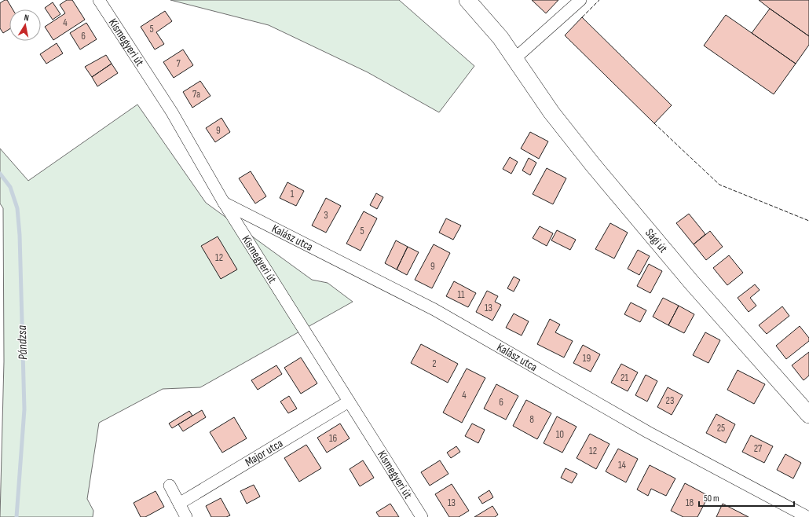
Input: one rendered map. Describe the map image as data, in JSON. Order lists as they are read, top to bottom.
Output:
{
  "streets": {
    "main road": ["Sági út"],
    "street": ["Kismegyeri út", "Kalász utca", "Major utca"]
  },
  "crossings": [
    ["Kismegyeri út", "Kalász utca"],
    ["Kismegyeri út", "Major utca"]
  ],
  "water": ["Pándzsa"],
  "house_numbers": [
    "4",
    "5",
    "6",
    "7",
    "7a",
    "9",
    "1",
    "3",
    "5",
    "12",
    "9",
    "11",
    "13",
    "19",
    "2",
    "21",
    "4",
    "23",
    "6",
    "8",
    "25",
    "10",
    "16",
    "27",
    "12",
    "14",
    "13",
    "18"
  ],
  "scale_bar": "50 m",
  "north": "top"
}
